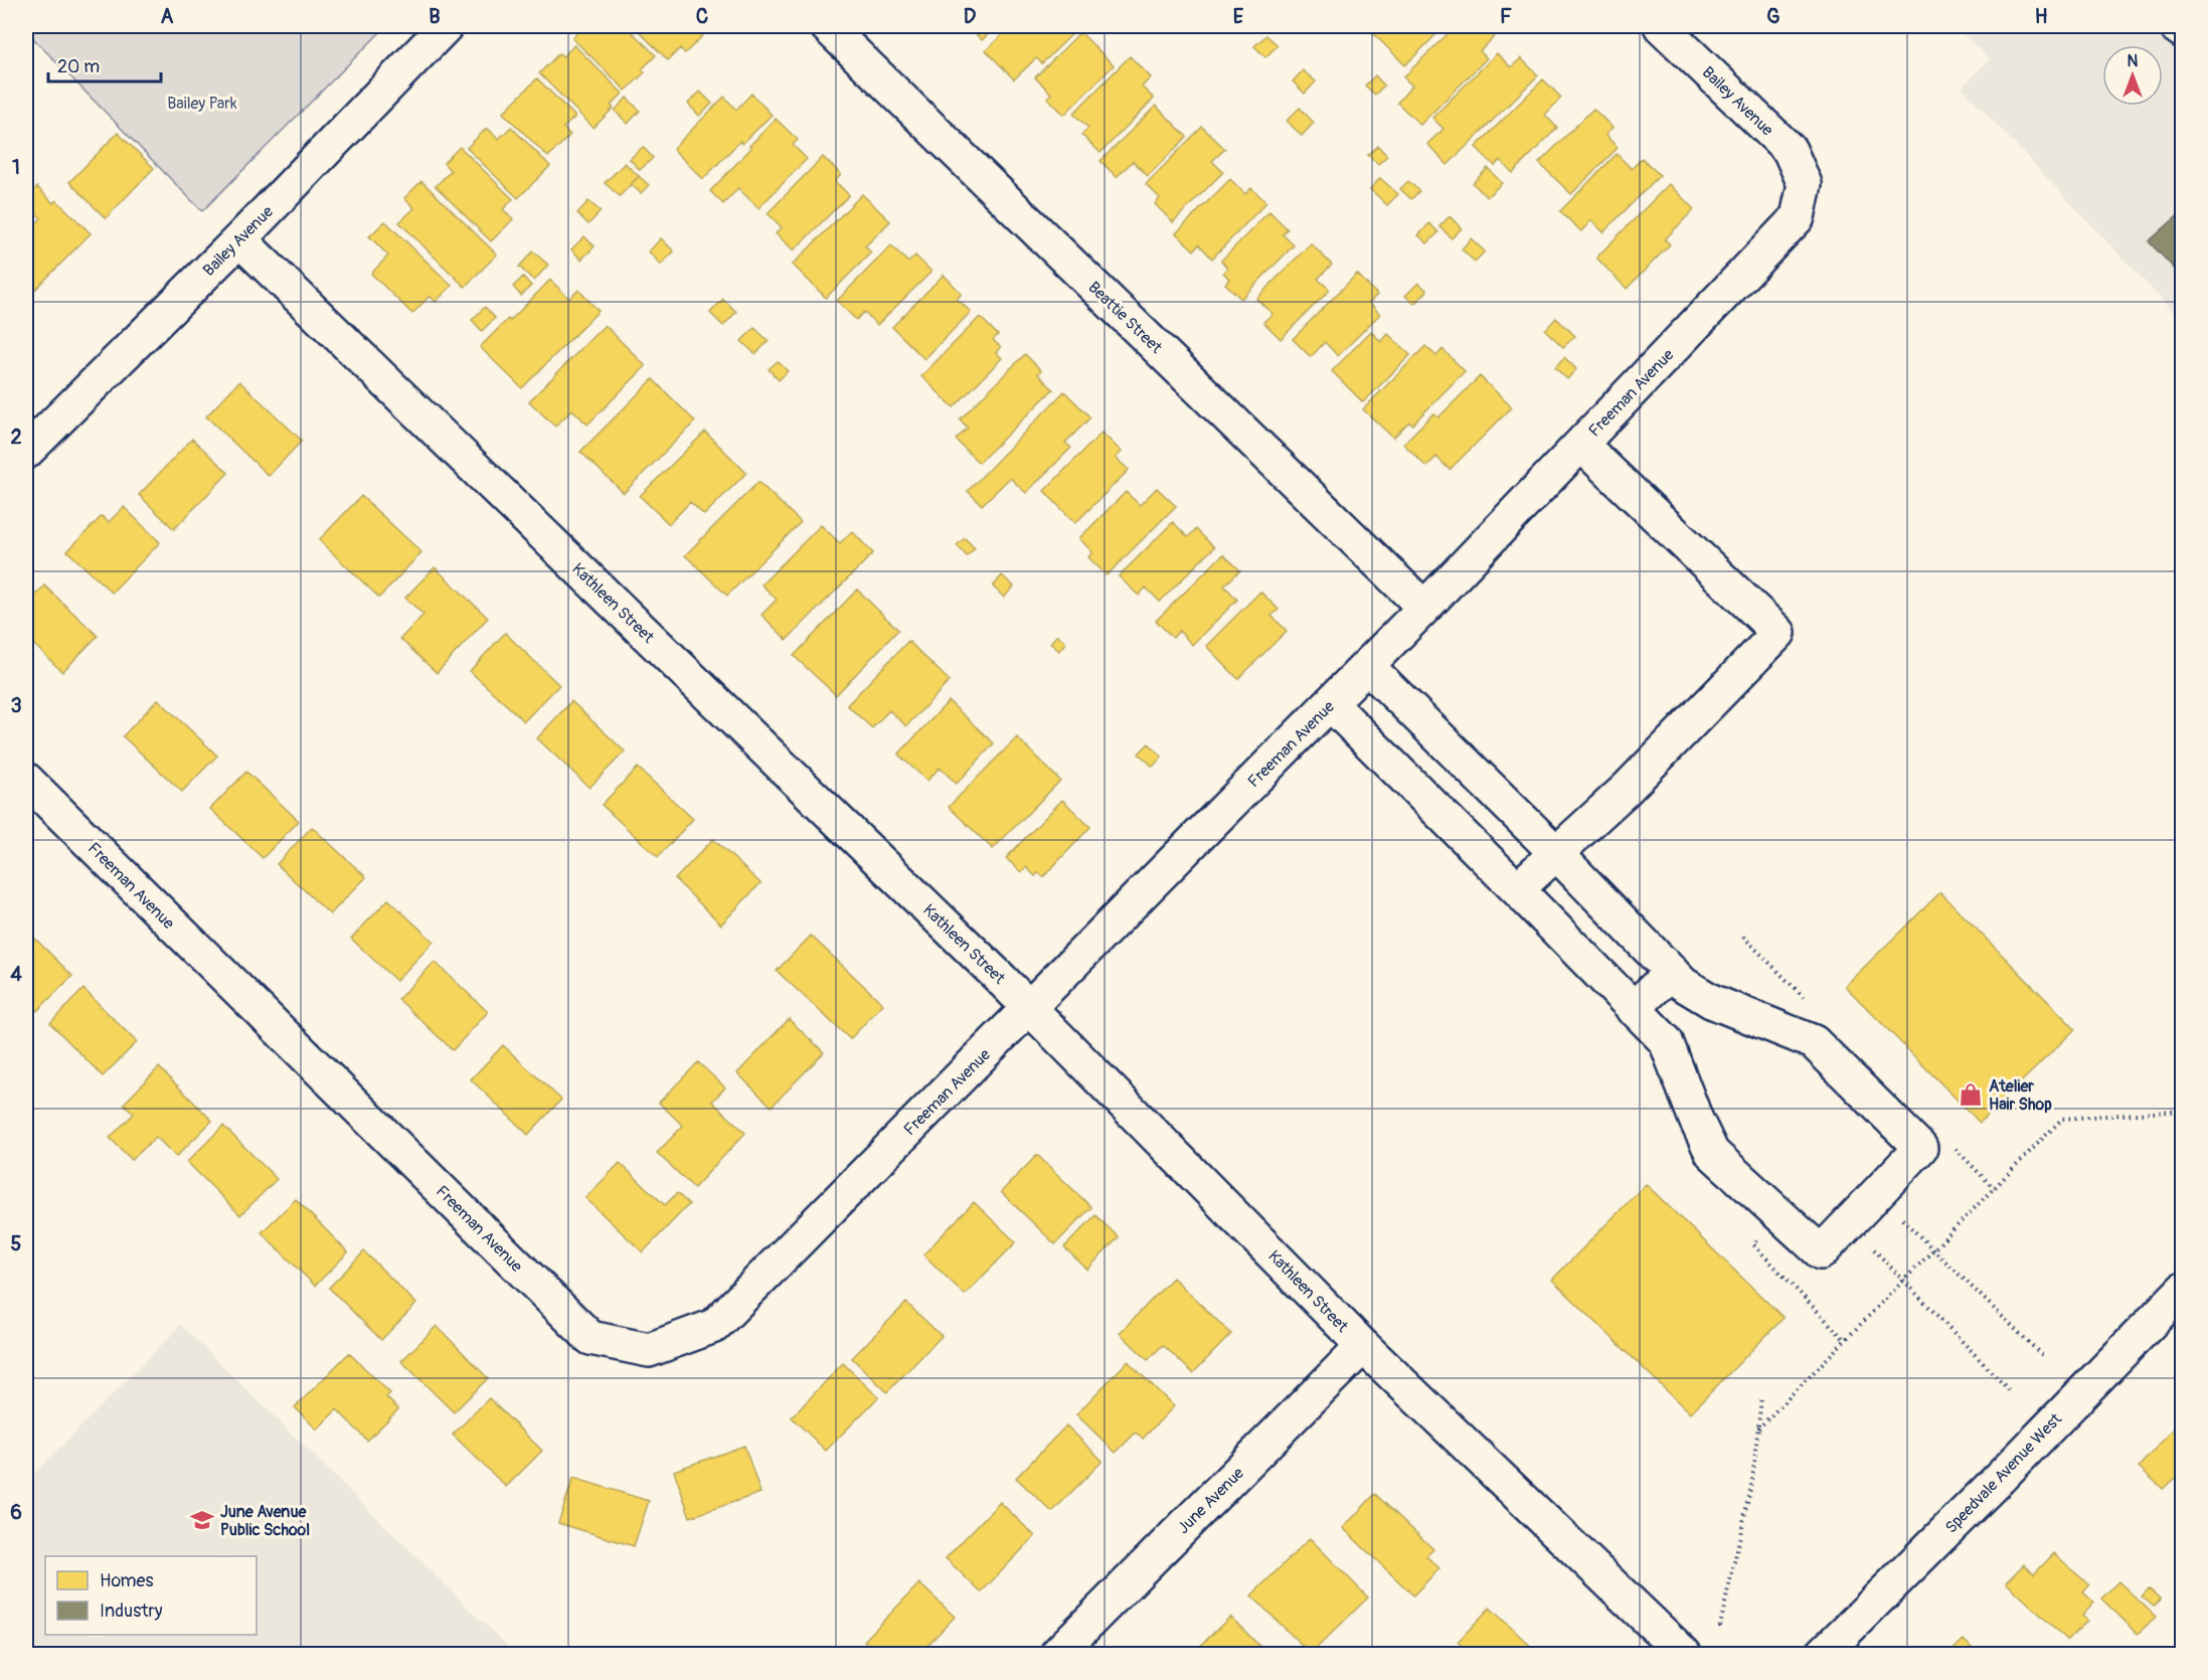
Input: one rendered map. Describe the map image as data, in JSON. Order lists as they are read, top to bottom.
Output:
{
  "streets": {
    "street": [
      "Bailey Avenue",
      "Beattie Street",
      "Freeman Avenue",
      "Kathleen Street",
      "Speedvale Avenue West",
      "June Avenue"
    ]
  },
  "crossings": [
    ["Bailey Avenue", "Freeman Avenue"],
    ["Bailey Avenue", "Kathleen Street"],
    ["Beattie Street", "Freeman Avenue"],
    ["Freeman Avenue", "Kathleen Street"],
    ["Kathleen Street", "June Avenue"]
  ],
  "parks": ["Bailey Park"],
  "places": {
    "shop": ["Atelier Hair Shop"],
    "school or university": ["June Avenue Public School"]
  },
  "legend": ["Homes", "Industry"],
  "scale_bar": "20 m",
  "north": "top",
  "grid": {
    "columns": [
      "A",
      "B",
      "C",
      "D",
      "E",
      "F",
      "G",
      "H"
    ],
    "rows": [
      "1",
      "2",
      "3",
      "4",
      "5",
      "6"
    ]
  }
}
